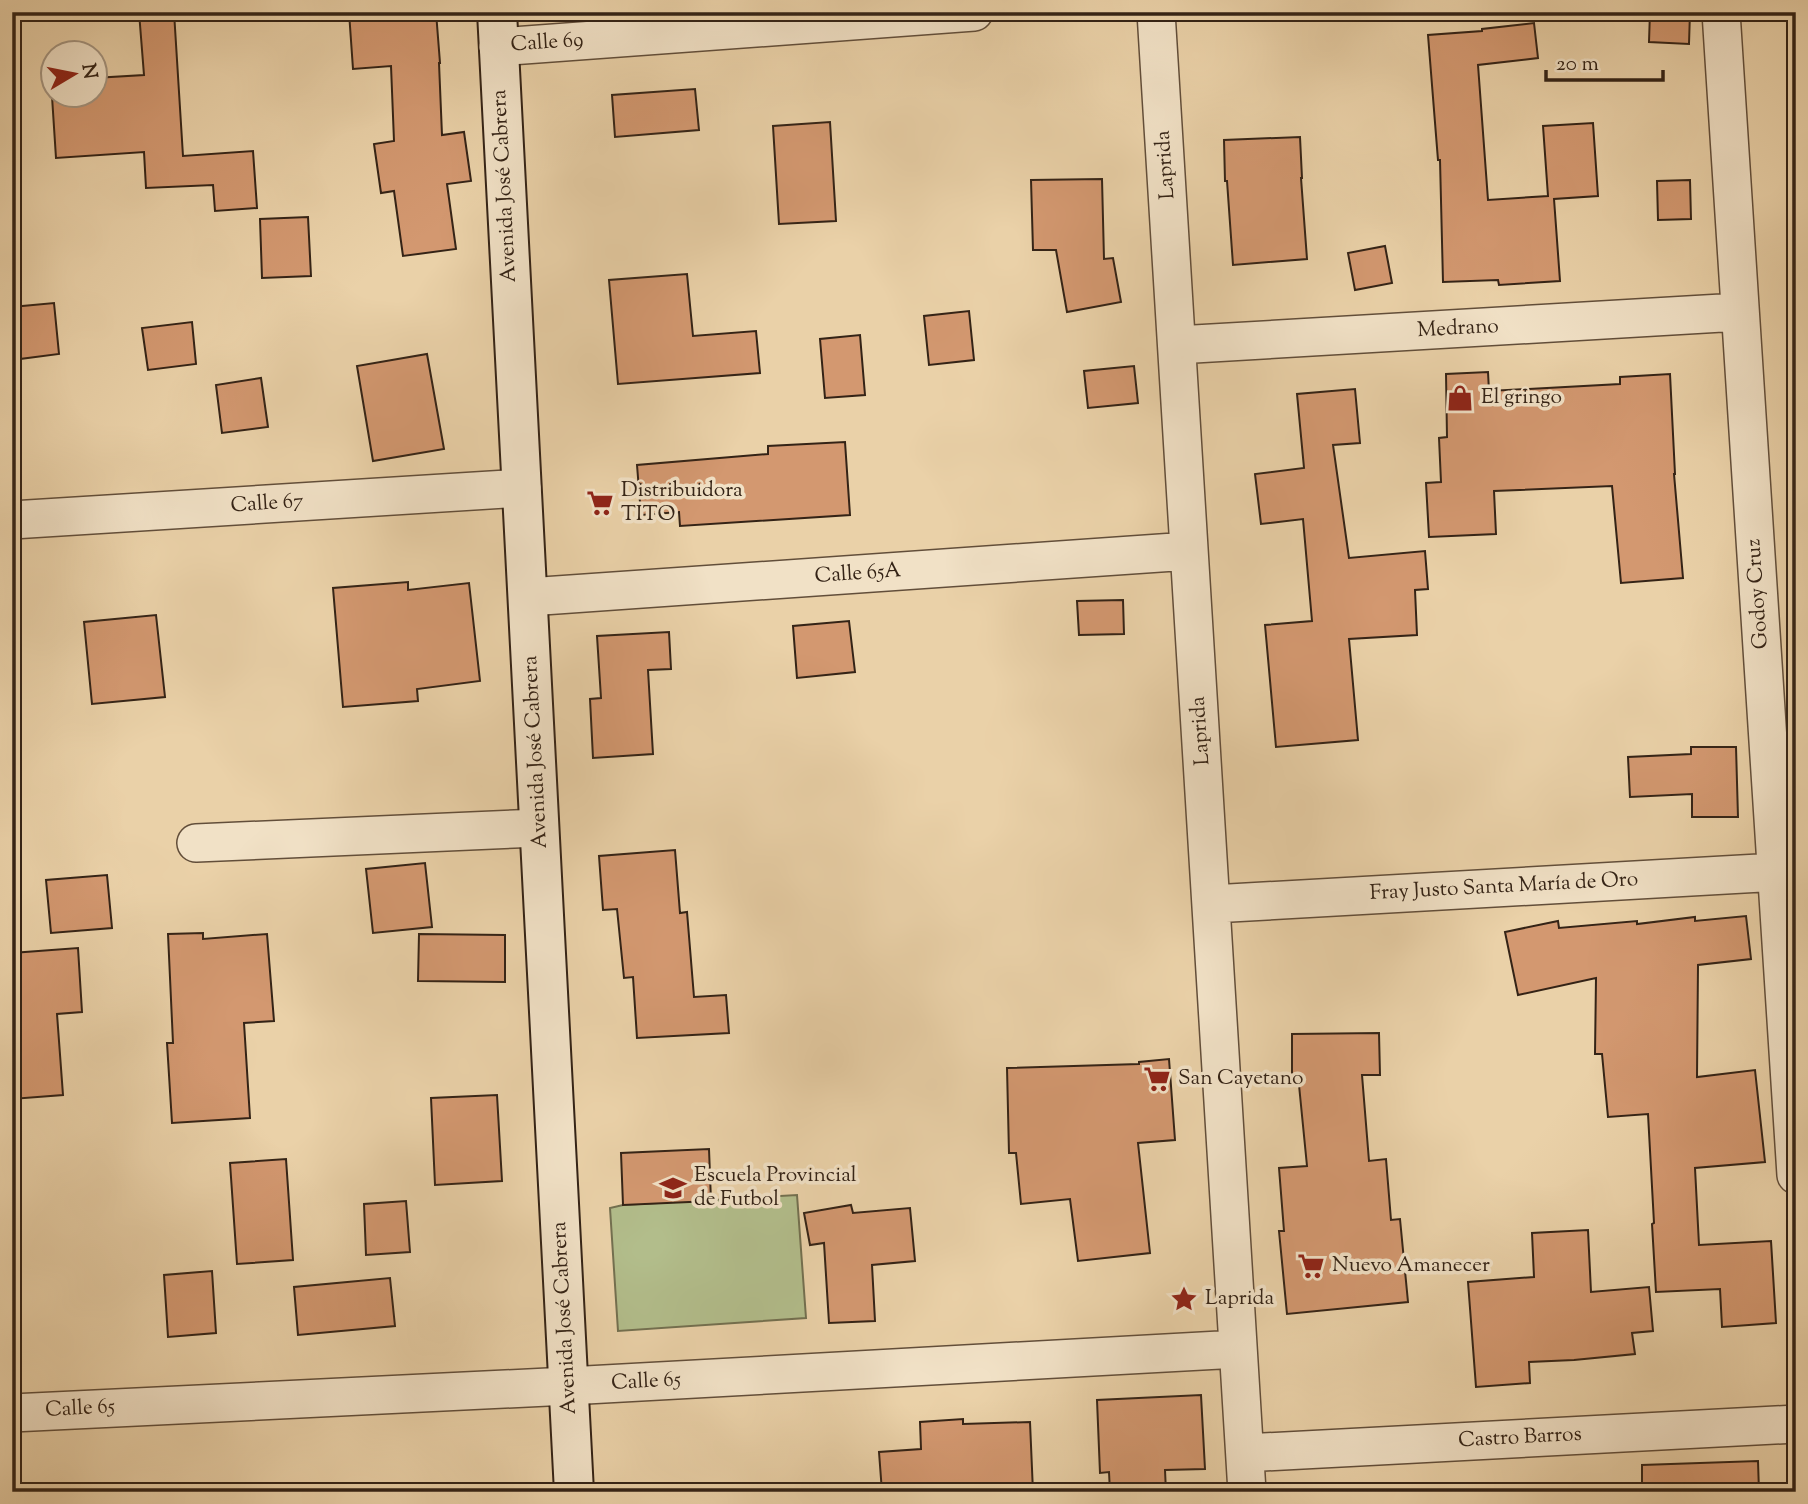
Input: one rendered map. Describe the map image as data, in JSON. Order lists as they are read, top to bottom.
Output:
{
  "streets": {
    "main road": ["Avenida José Cabrera"],
    "street": [
      "Calle 69",
      "Laprida",
      "Medrano",
      "Calle 67",
      "Calle 65A",
      "Godoy Cruz",
      "Fray Justo Santa María de Oro",
      "Calle 65",
      "Castro Barros"
    ]
  },
  "crossings": [
    ["Calle 69", "Avenida José Cabrera"],
    ["Laprida", "Medrano"],
    ["Laprida", "Calle 65A"],
    ["Laprida", "Fray Justo Santa María de Oro"],
    ["Laprida", "Calle 65"],
    ["Laprida", "Castro Barros"],
    ["Avenida José Cabrera", "Calle 67"],
    ["Avenida José Cabrera", "Calle 65A"],
    ["Avenida José Cabrera", "Calle 65"],
    ["Medrano", "Godoy Cruz"],
    ["Godoy Cruz", "Fray Justo Santa María de Oro"]
  ],
  "places": {
    "shop": ["El gringo"],
    "supermarket": ["Distribuidora TITO", "San Cayetano", "Nuevo Amanecer"],
    "school or university": ["Escuela Provincial de Futbol"],
    "place": ["Laprida"]
  },
  "scale_bar": "20 m",
  "north": "right"
}
